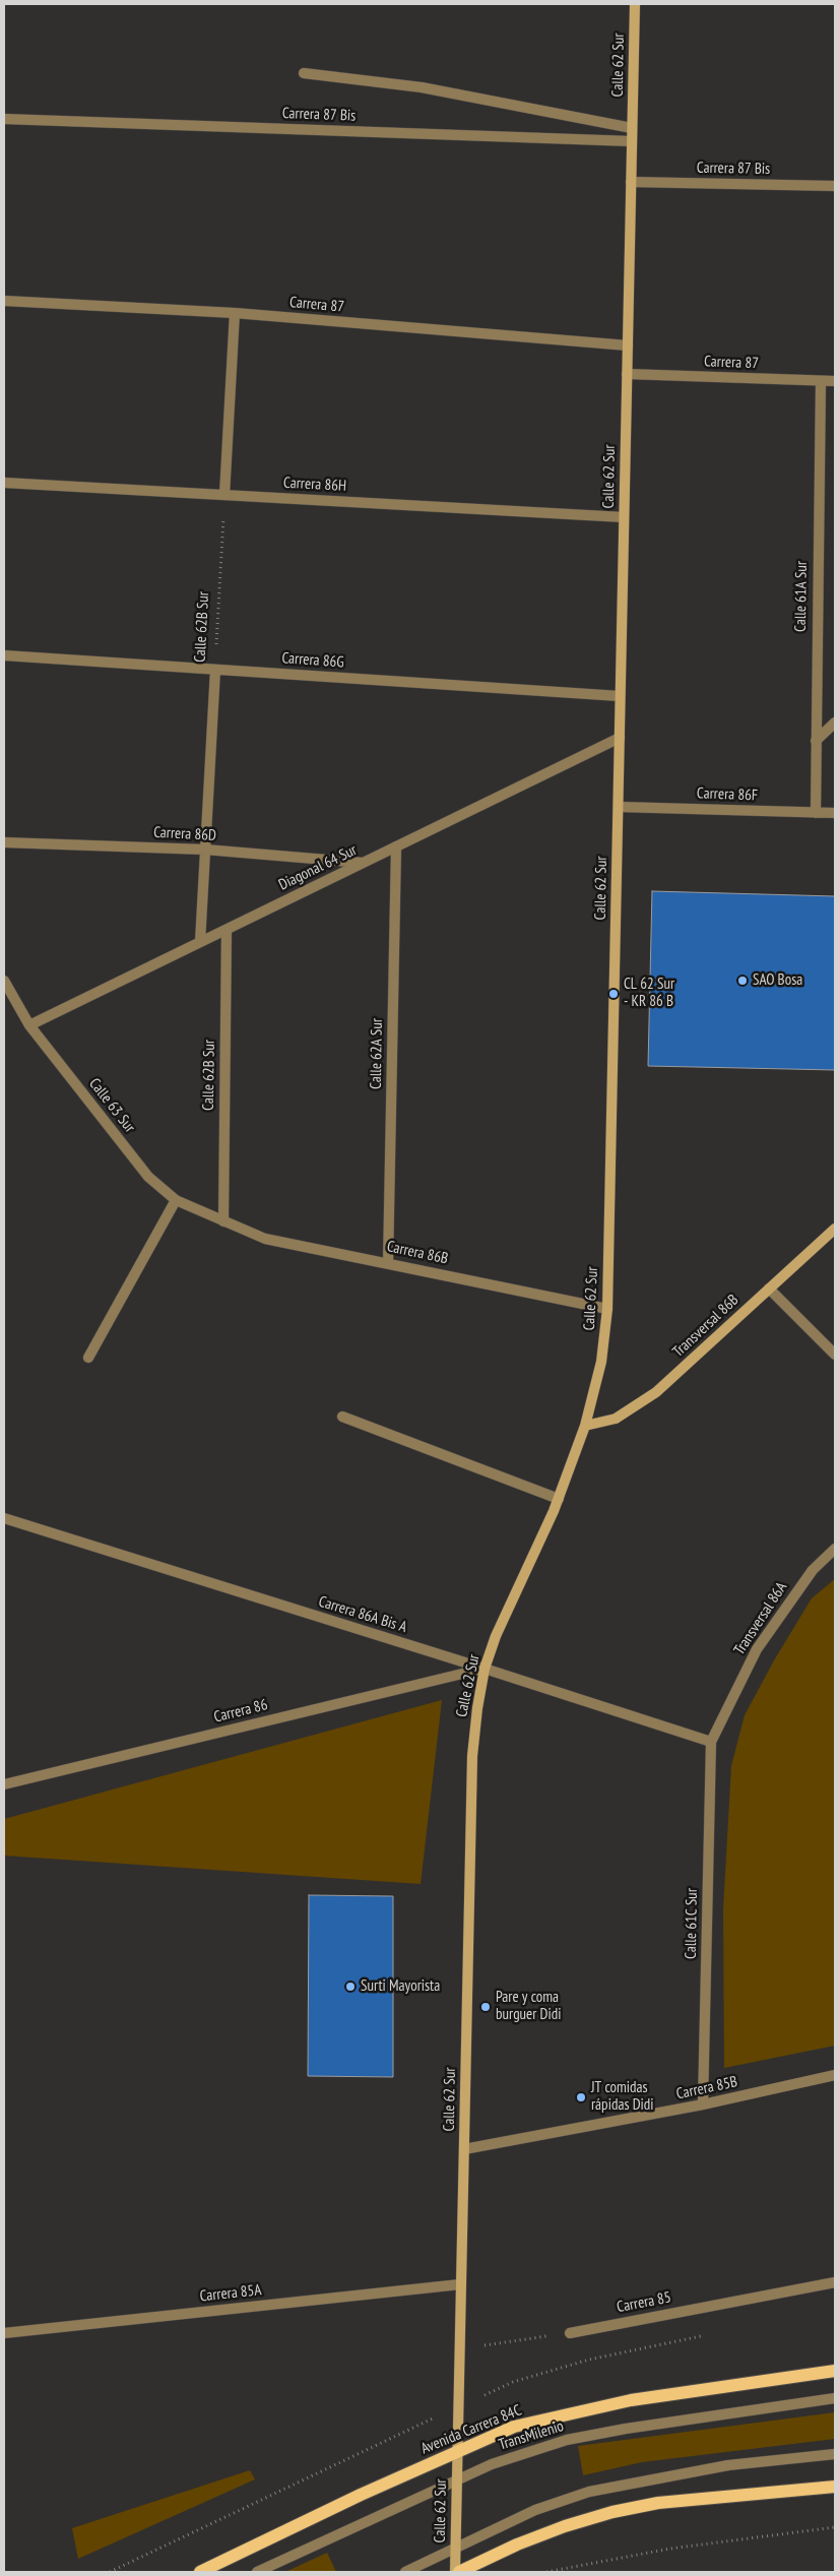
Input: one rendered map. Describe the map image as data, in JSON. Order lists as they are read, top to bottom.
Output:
{
  "streets": {
    "main road": ["Avenida Carrera 84C"],
    "street": [
      "Calle 62 Sur",
      "Carrera 87 Bis",
      "Carrera 87",
      "Carrera 86H",
      "Calle 61A Sur",
      "Calle 62B Sur",
      "Carrera 86G",
      "Carrera 86F",
      "Carrera 86D",
      "Diagonal 64 Sur",
      "Calle 62A Sur",
      "Calle 63 Sur",
      "Carrera 86B",
      "Transversal 86B",
      "Carrera 86A Bis A",
      "Transversal 86A",
      "Carrera 86",
      "Calle 61C Sur",
      "Carrera 85B",
      "Carrera 85A",
      "Carrera 85",
      "TransMilenio"
    ]
  },
  "crossings": [
    ["Calle 62 Sur", "Carrera 87 Bis"],
    ["Calle 62 Sur", "Carrera 87"],
    ["Calle 62 Sur", "Carrera 86H"],
    ["Calle 62 Sur", "Carrera 86G"],
    ["Calle 62 Sur", "Carrera 86F"],
    ["Calle 62 Sur", "Diagonal 64 Sur"],
    ["Calle 62 Sur", "Carrera 86B"],
    ["Calle 62 Sur", "Transversal 86B"],
    ["Calle 62 Sur", "Carrera 86A Bis A"],
    ["Calle 62 Sur", "Carrera 86"],
    ["Calle 62 Sur", "Carrera 85B"],
    ["Calle 62 Sur", "Carrera 85A"],
    ["Calle 62 Sur", "Avenida Carrera 84C"],
    ["Calle 62 Sur", "TransMilenio"],
    ["Carrera 87", "Calle 61A Sur"],
    ["Carrera 86H", "Calle 62B Sur"],
    ["Calle 61A Sur", "Carrera 86F"],
    ["Calle 62B Sur", "Carrera 86G"],
    ["Calle 62B Sur", "Carrera 86D"],
    ["Calle 62B Sur", "Diagonal 64 Sur"],
    ["Calle 62B Sur", "Calle 63 Sur"],
    ["Calle 62B Sur", "Carrera 86B"],
    ["Carrera 86D", "Diagonal 64 Sur"],
    ["Diagonal 64 Sur", "Calle 62A Sur"],
    ["Diagonal 64 Sur", "Calle 63 Sur"],
    ["Calle 62A Sur", "Carrera 86B"],
    ["Calle 63 Sur", "Carrera 86B"],
    ["Carrera 86A Bis A", "Transversal 86A"],
    ["Carrera 86A Bis A", "Carrera 86"],
    ["Carrera 86A Bis A", "Calle 61C Sur"],
    ["Transversal 86A", "Calle 61C Sur"],
    ["Calle 61C Sur", "Carrera 85B"]
  ],
  "places": [
    "SAO Bosa",
    "CL 62 Sur - KR 86 B",
    "Surti Mayorista",
    "Pare y coma burguer Didi",
    "JT comidas rápidas Didi"
  ]
}
